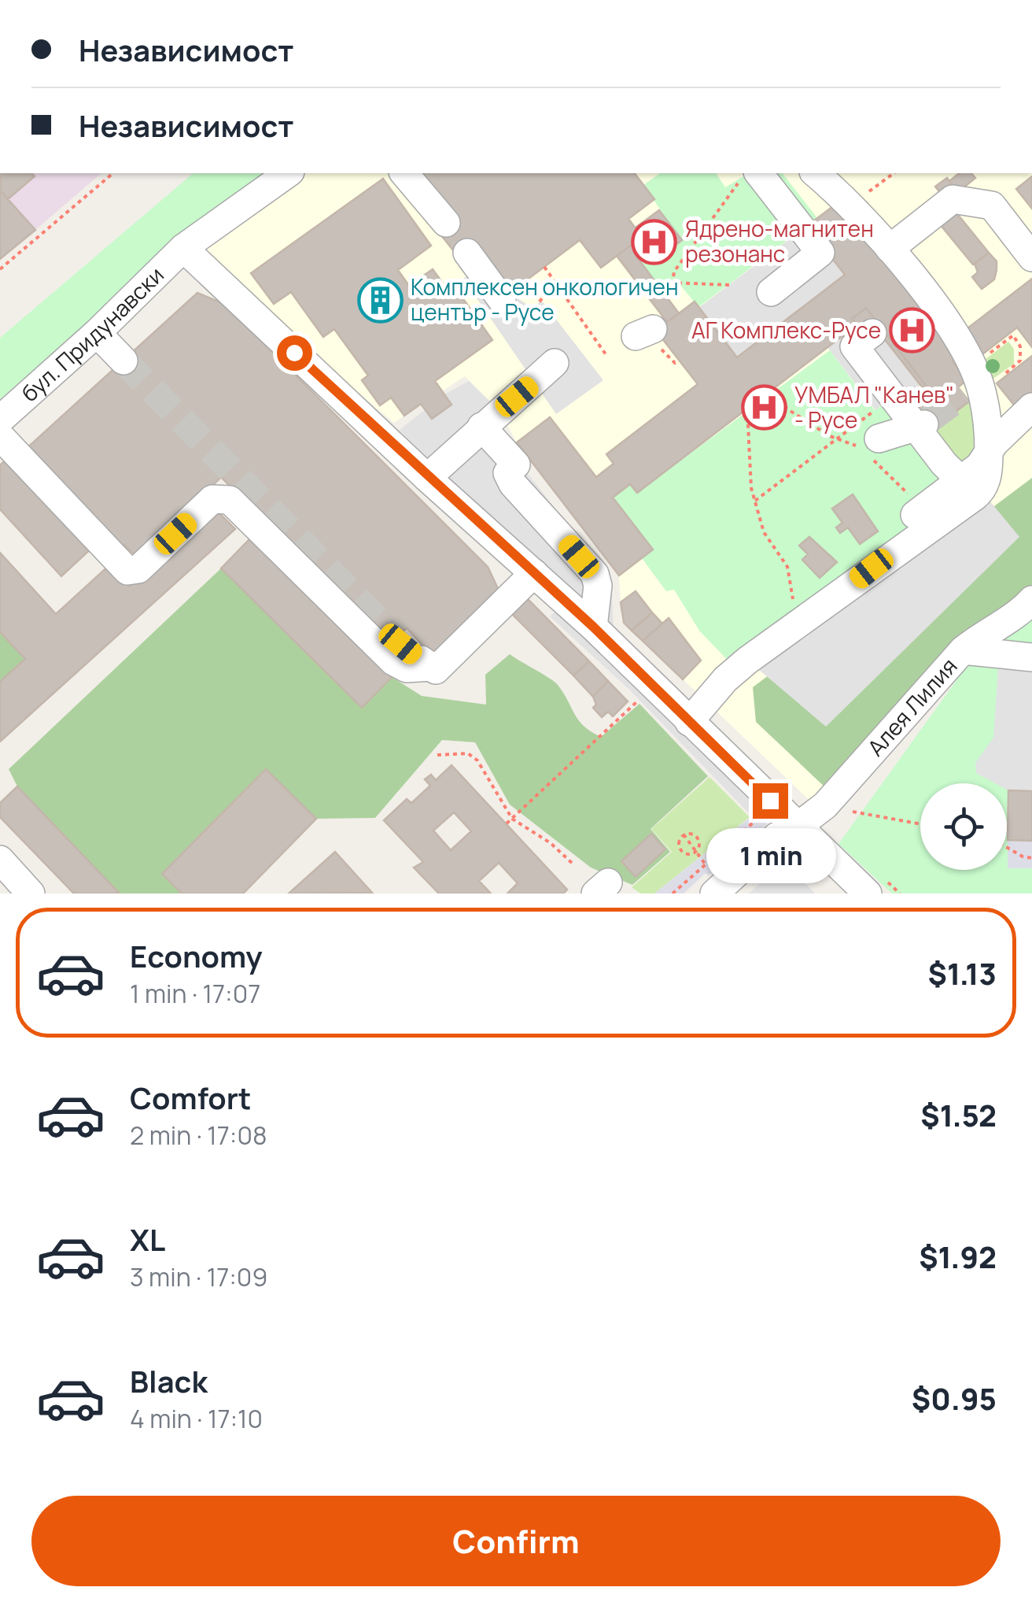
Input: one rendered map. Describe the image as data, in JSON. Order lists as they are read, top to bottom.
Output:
{
  "streets": {
    "street": ["бул. Придунавски", "Алея Лилия"]
  },
  "places": {
    "hospital": ["Ядрено-магнитен резонанс", "АГ Комплекс-Русе", "УМБАЛ \"Канев\" - Русе"],
    "building": ["Комплексен онкологичен център - Русе"]
  },
  "page": {
    "banner": ["Независимост", "Независимост"],
    "bubble": "1 min",
    "list": [
      {
        "name": "Economy",
        "note": "1 min · 17:07",
        "value": "$1.13"
      },
      {
        "name": "Comfort",
        "note": "2 min · 17:08",
        "value": "$1.52"
      },
      {
        "name": "XL",
        "note": "3 min · 17:09",
        "value": "$1.92"
      },
      {
        "name": "Black",
        "note": "4 min · 17:10",
        "value": "$0.95"
      }
    ],
    "buttons": "Confirm"
  }
}
